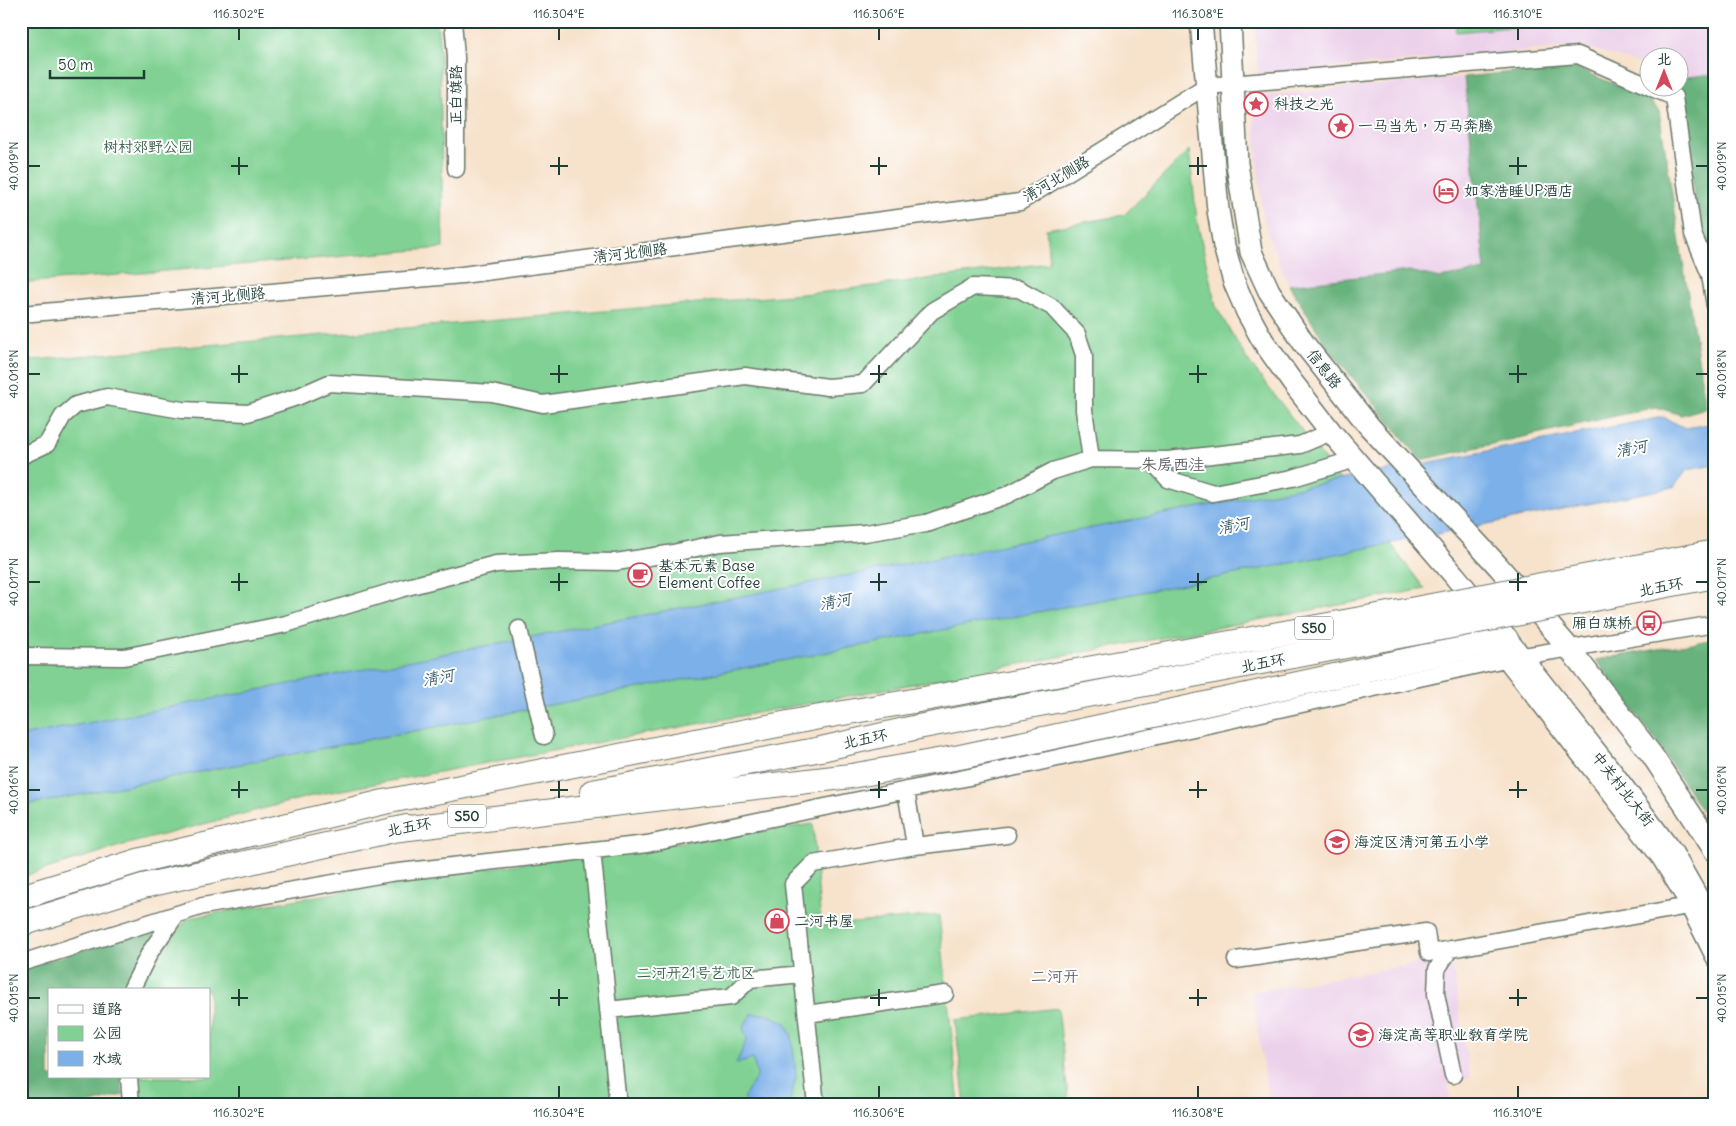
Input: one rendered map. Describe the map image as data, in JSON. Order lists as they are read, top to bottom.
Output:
{
  "streets": {
    "highway": ["北五环", "S50"],
    "main road": ["信息路", "中关村北大街"],
    "street": ["正白旗路", "清河北侧路"]
  },
  "districts": ["朱房西洼", "二河开"],
  "water": ["清河"],
  "parks": ["树村郊野公园", "二河开21号艺术区"],
  "places": {
    "place": ["科技之光", "一马当先，万马奔腾"],
    "hotel": ["如家浩睡UP酒店"],
    "cafe": ["基本元素 Base Element Coffee"],
    "bus stop": ["厢白旗桥"],
    "school or university": ["海淀区清河第五小学", "海淀高等职业教育学院"],
    "shop": ["二河书屋"]
  },
  "legend": ["道路", "公园", "水域"],
  "scale_bar": "50 m",
  "north": "top",
  "coordinates": [
    "116.302°E",
    "116.304°E",
    "116.306°E",
    "116.308°E",
    "116.310°E",
    "40.019°N",
    "40.018°N",
    "40.017°N",
    "40.016°N",
    "40.015°N"
  ]
}
